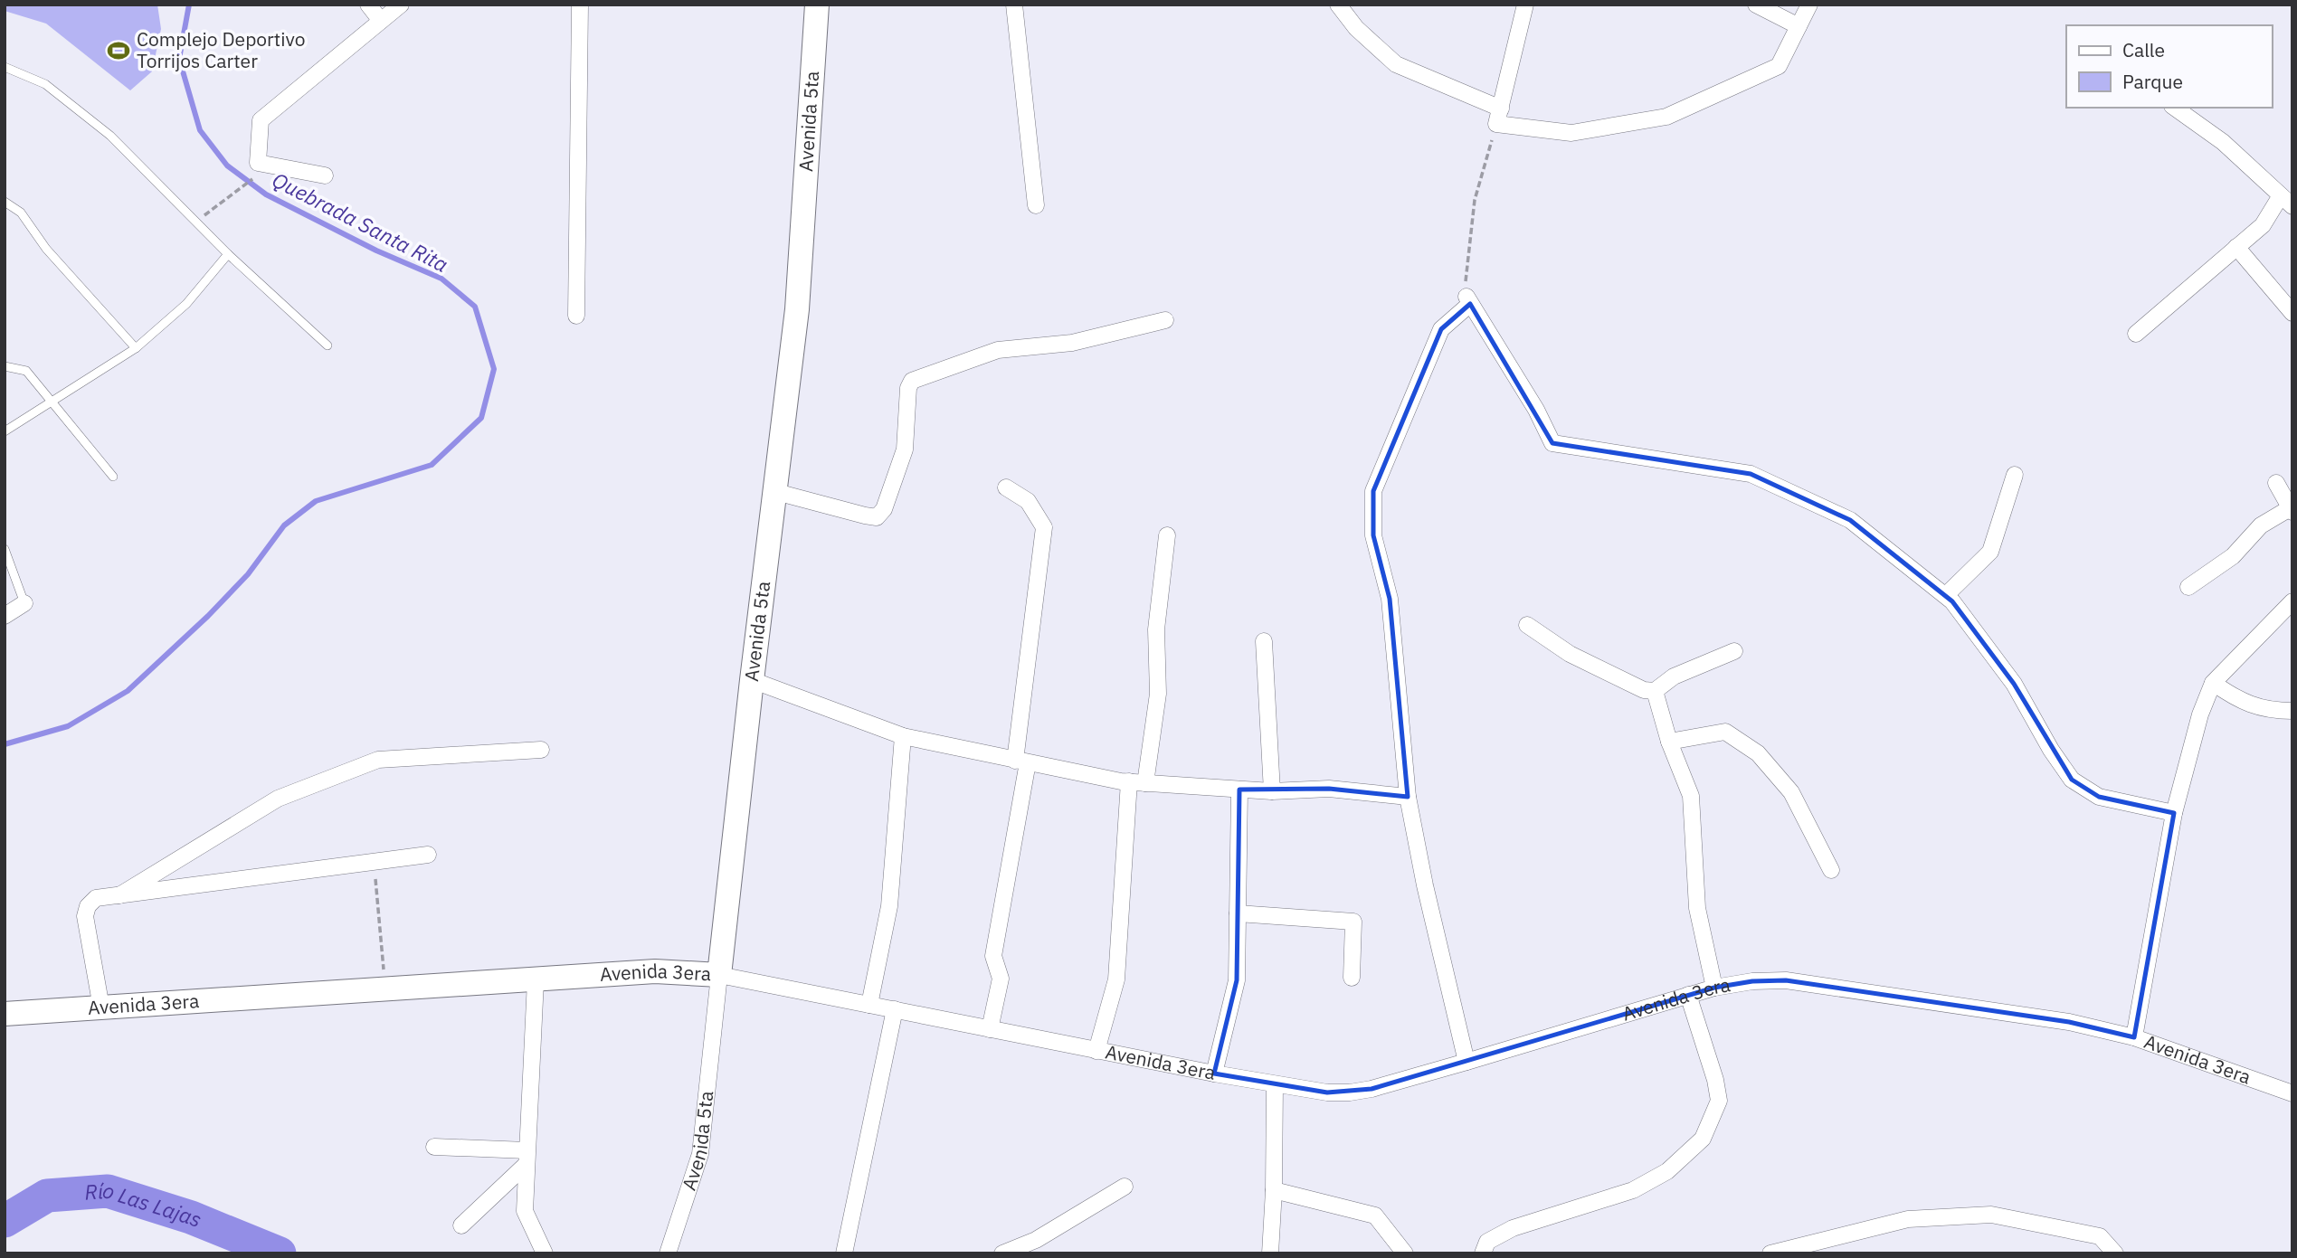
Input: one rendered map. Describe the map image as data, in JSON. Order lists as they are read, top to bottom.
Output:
{
  "streets": {
    "street": ["Avenida 5ta", "Avenida 3era"]
  },
  "crossings": [
    ["Avenida 5ta", "Avenida 3era"]
  ],
  "water": ["Quebrada Santa Rita", "Río Las Lajas"],
  "places": {
    "sports": ["Complejo Deportivo Torrijos Carter"]
  },
  "legend": ["Calle", "Parque"]
}
